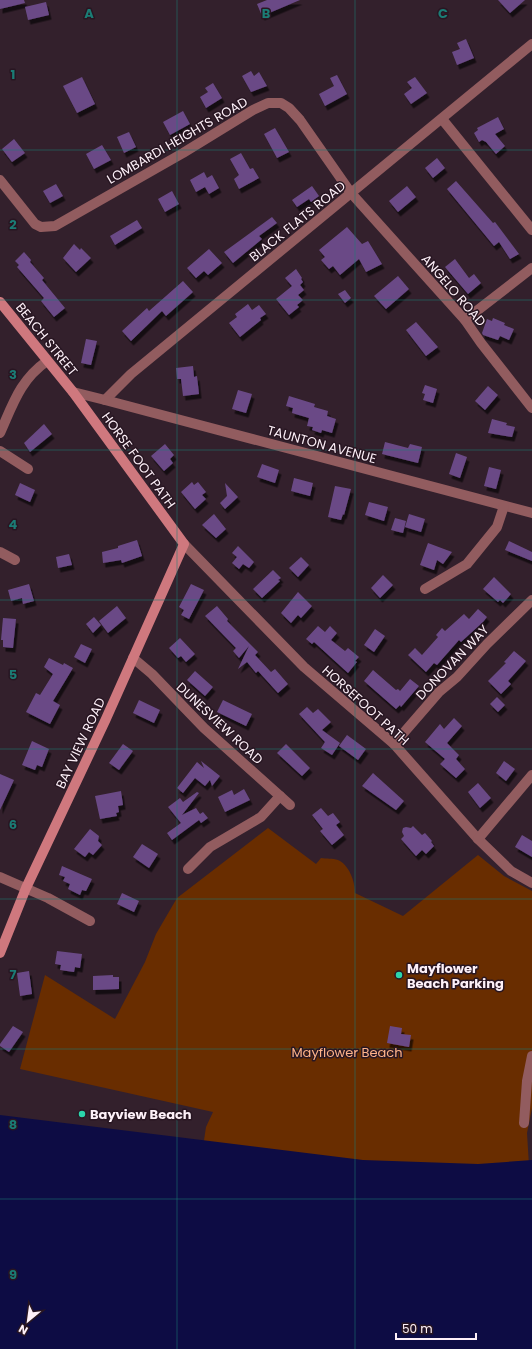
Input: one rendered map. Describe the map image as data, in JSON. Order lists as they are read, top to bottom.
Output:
{
  "streets": {
    "street": [
      "LOMBARDI HEIGHTS ROAD",
      "BLACK FLATS ROAD",
      "ANGELO ROAD",
      "BEACH STREET",
      "TAUNTON AVENUE",
      "HORSE FOOT PATH",
      "DONOVAN WAY",
      "HORSEFOOT PATH",
      "DUNESVIEW ROAD",
      "BAY VIEW ROAD"
    ]
  },
  "crossings": [
    ["LOMBARDI HEIGHTS ROAD", "BLACK FLATS ROAD"],
    ["LOMBARDI HEIGHTS ROAD", "ANGELO ROAD"],
    ["BLACK FLATS ROAD", "ANGELO ROAD"],
    ["BLACK FLATS ROAD", "TAUNTON AVENUE"],
    ["BEACH STREET", "HORSE FOOT PATH"],
    ["HORSE FOOT PATH", "HORSEFOOT PATH"],
    ["HORSE FOOT PATH", "BAY VIEW ROAD"],
    ["DONOVAN WAY", "HORSEFOOT PATH"],
    ["HORSEFOOT PATH", "BAY VIEW ROAD"],
    ["DUNESVIEW ROAD", "BAY VIEW ROAD"]
  ],
  "parks": ["Mayflower Beach"],
  "places": ["Mayflower Beach Parking", "Bayview Beach"],
  "scale_bar": "50 m",
  "north": "bottom left",
  "grid": {
    "columns": ["A", "B", "C"],
    "rows": [
      "1",
      "2",
      "3",
      "4",
      "5",
      "6",
      "7",
      "8",
      "9"
    ]
  }
}
